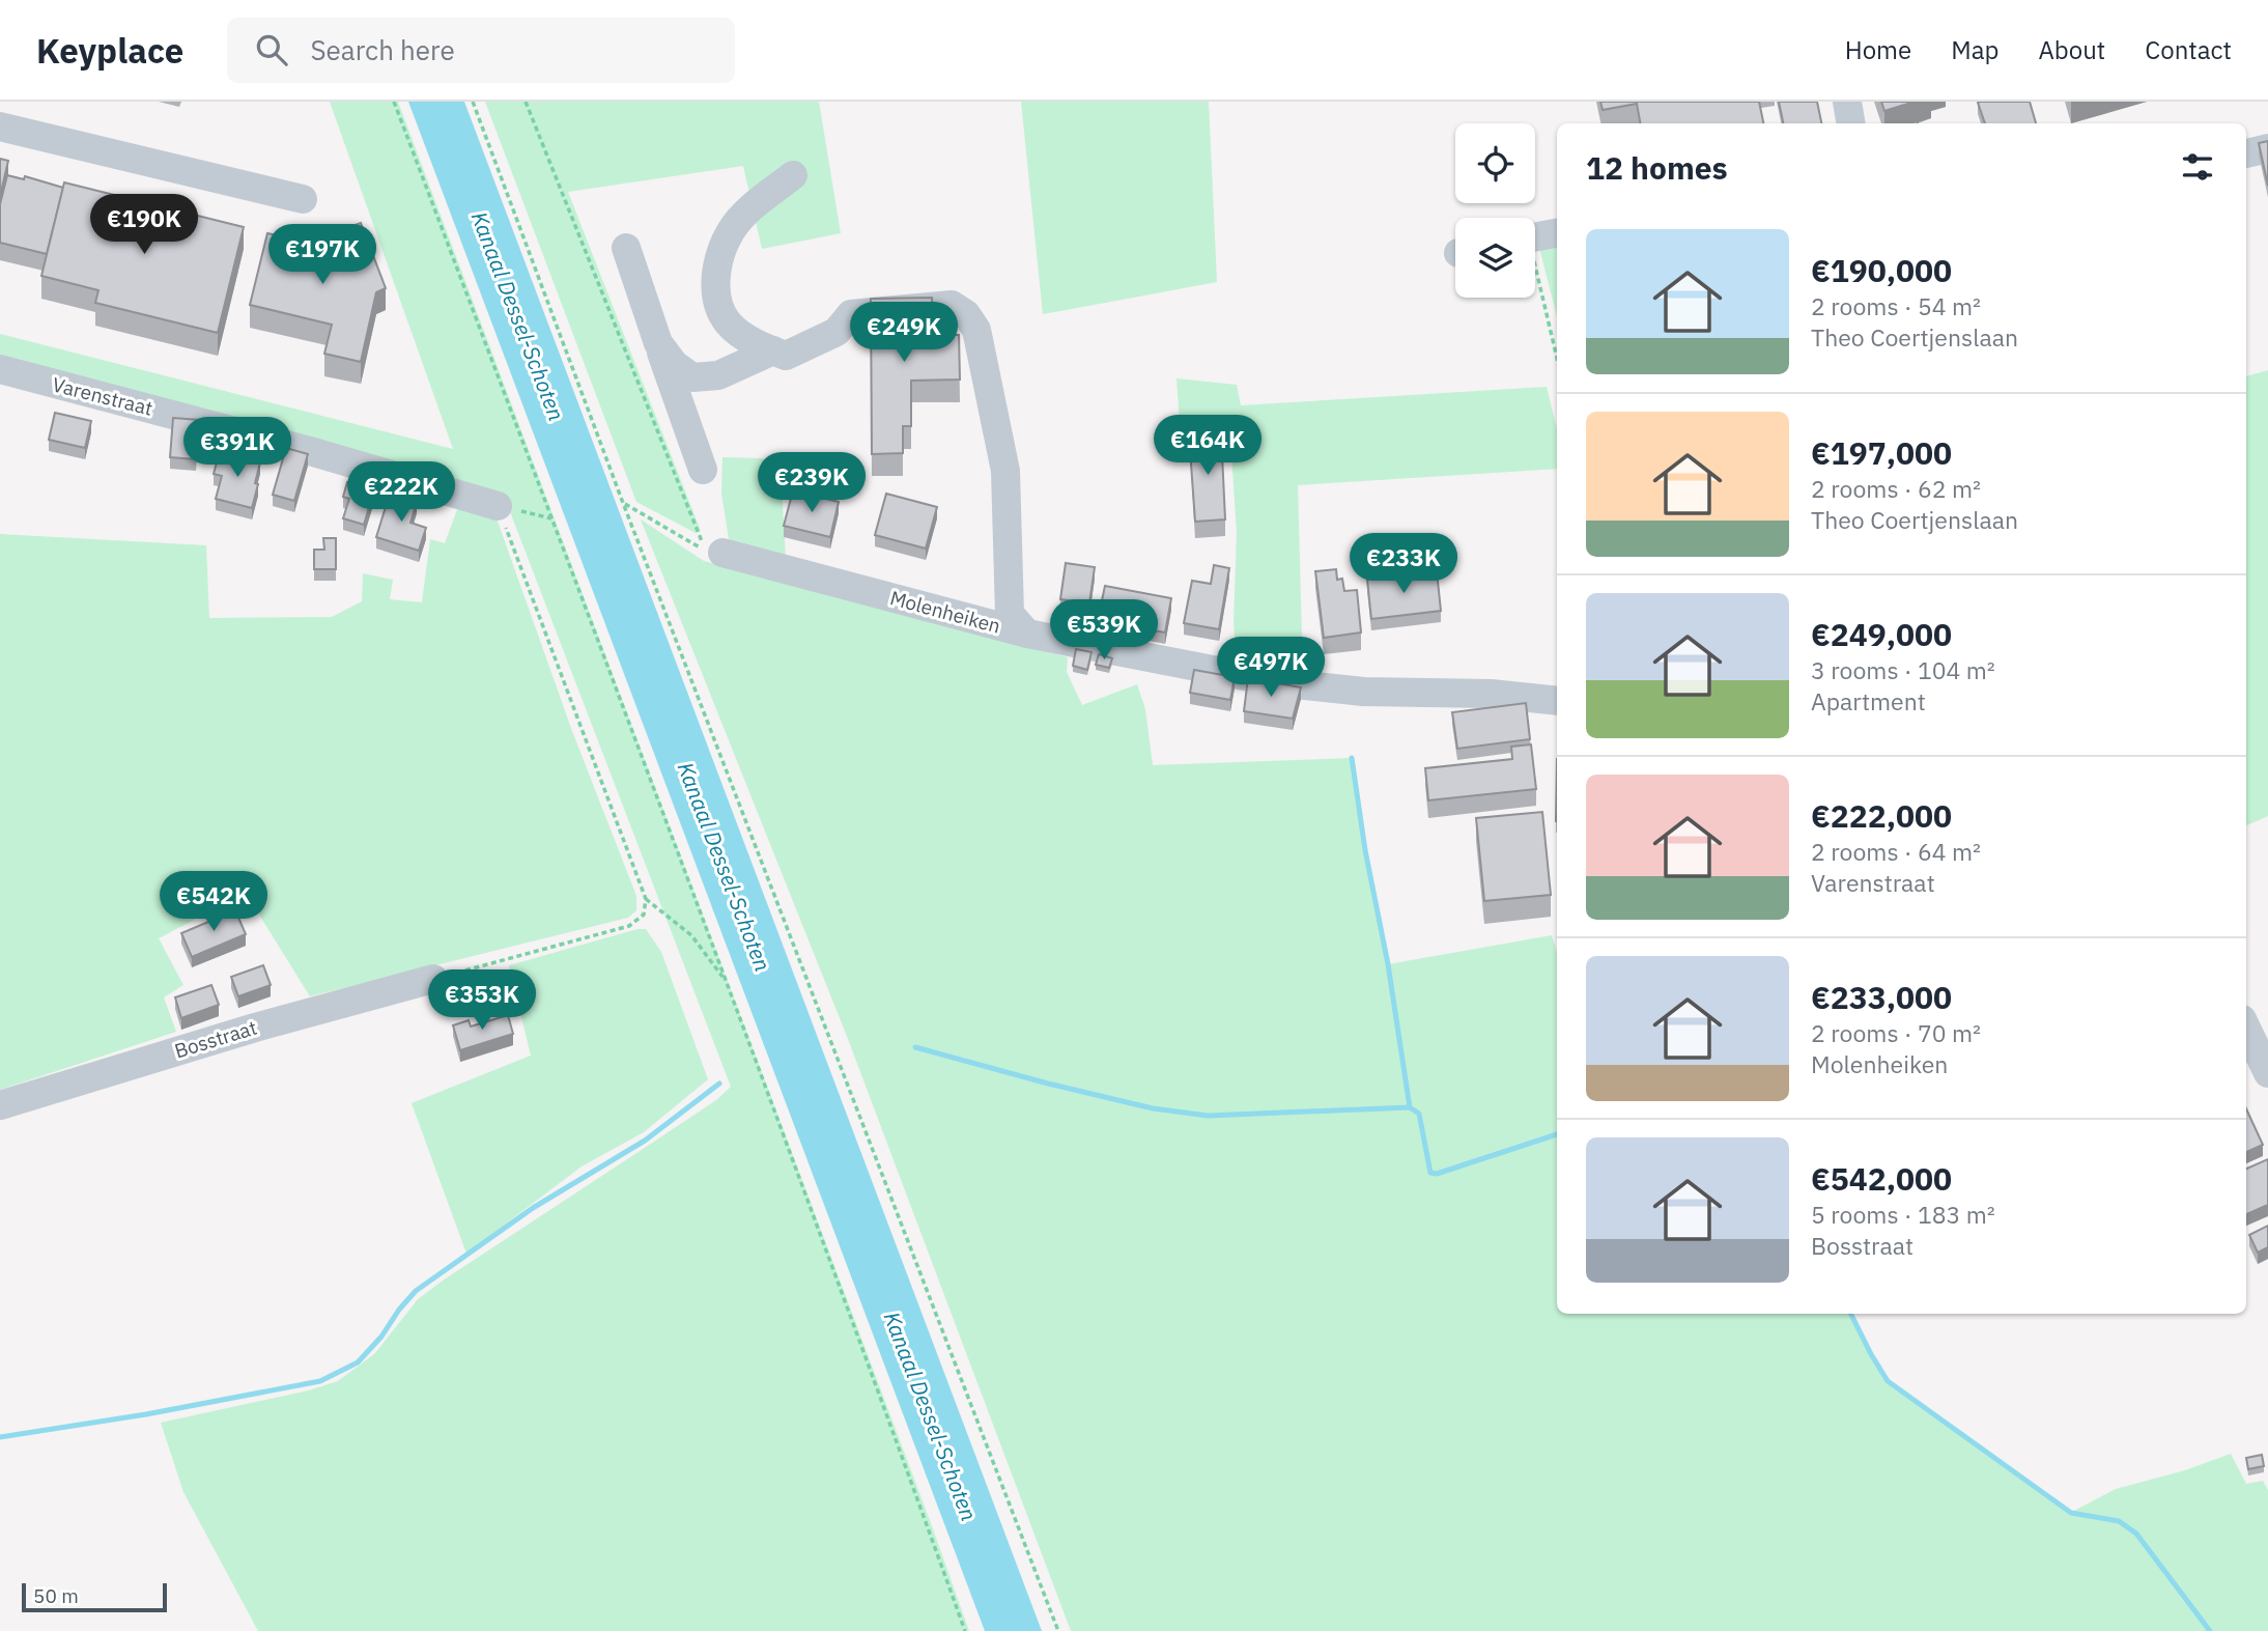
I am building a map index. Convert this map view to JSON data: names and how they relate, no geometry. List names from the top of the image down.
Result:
{
  "streets": {
    "street": ["Varenstraat", "Molenheiken", "Bosstraat"]
  },
  "water": ["Kanaal Dessel-Schoten"],
  "scale_bar": "50 m",
  "page": {
    "header": "Keyplace",
    "search": "Search here",
    "nav": [
      "Home",
      "Map",
      "About",
      "Contact"
    ],
    "heading": "12 homes",
    "price": [
      "€190K",
      "€197K",
      "€249K",
      "€164K",
      "€391K",
      "€239K",
      "€222K",
      "€233K",
      "€539K",
      "€497K",
      "€542K",
      "€353K"
    ],
    "list": [
      {
        "name": "€190,000",
        "note": "2 rooms · 54 m² · Theo Coertjenslaan"
      },
      {
        "name": "€197,000",
        "note": "2 rooms · 62 m² · Theo Coertjenslaan"
      },
      {
        "name": "€249,000",
        "note": "3 rooms · 104 m² · Apartment"
      },
      {
        "name": "€222,000",
        "note": "2 rooms · 64 m² · Varenstraat"
      },
      {
        "name": "€233,000",
        "note": "2 rooms · 70 m² · Molenheiken"
      },
      {
        "name": "€542,000",
        "note": "5 rooms · 183 m² · Bosstraat"
      }
    ],
    "scale": "50 m"
  }
}
